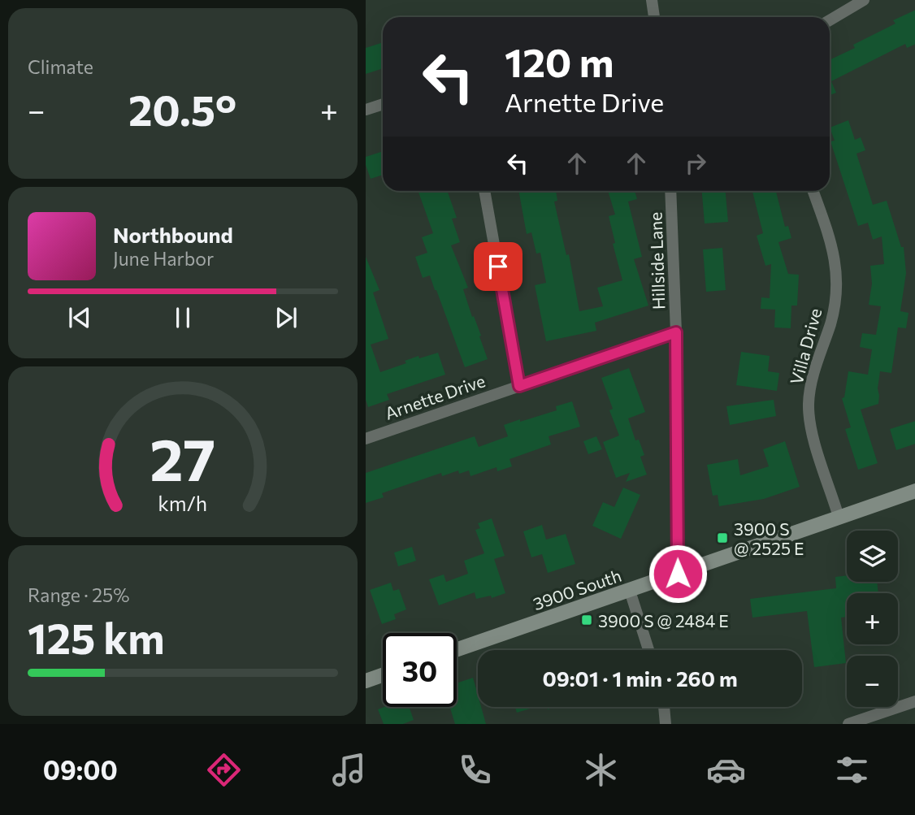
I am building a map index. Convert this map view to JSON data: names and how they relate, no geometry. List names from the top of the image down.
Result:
{
  "streets": {
    "main road": ["3900 South"],
    "street": ["Hillside Lane", "Villa Drive", "Arnette Drive"]
  },
  "crossings": [
    ["Hillside Lane", "Arnette Drive"],
    ["Hillside Lane", "3900 South"],
    ["Villa Drive", "3900 South"]
  ],
  "places": {
    "transit": ["3900 S @ 2525 E", "3900 S @ 2484 E"]
  },
  "page": {
    "tile": [
      "Climate",
      ["Range · 25%", "125 km"]
    ],
    "turn": ["120 m", "Arnette Drive"],
    "heat": ["−", "20.5°", "+"],
    "song": ["Northbound", "June Harbor"],
    "map_buttons": ["+", "−"],
    "limit": "30",
    "trip": "09:01 · 1 min · 260 m",
    "tabs": "09:00",
    "gauge": ["27", "km/h"]
  }
}
